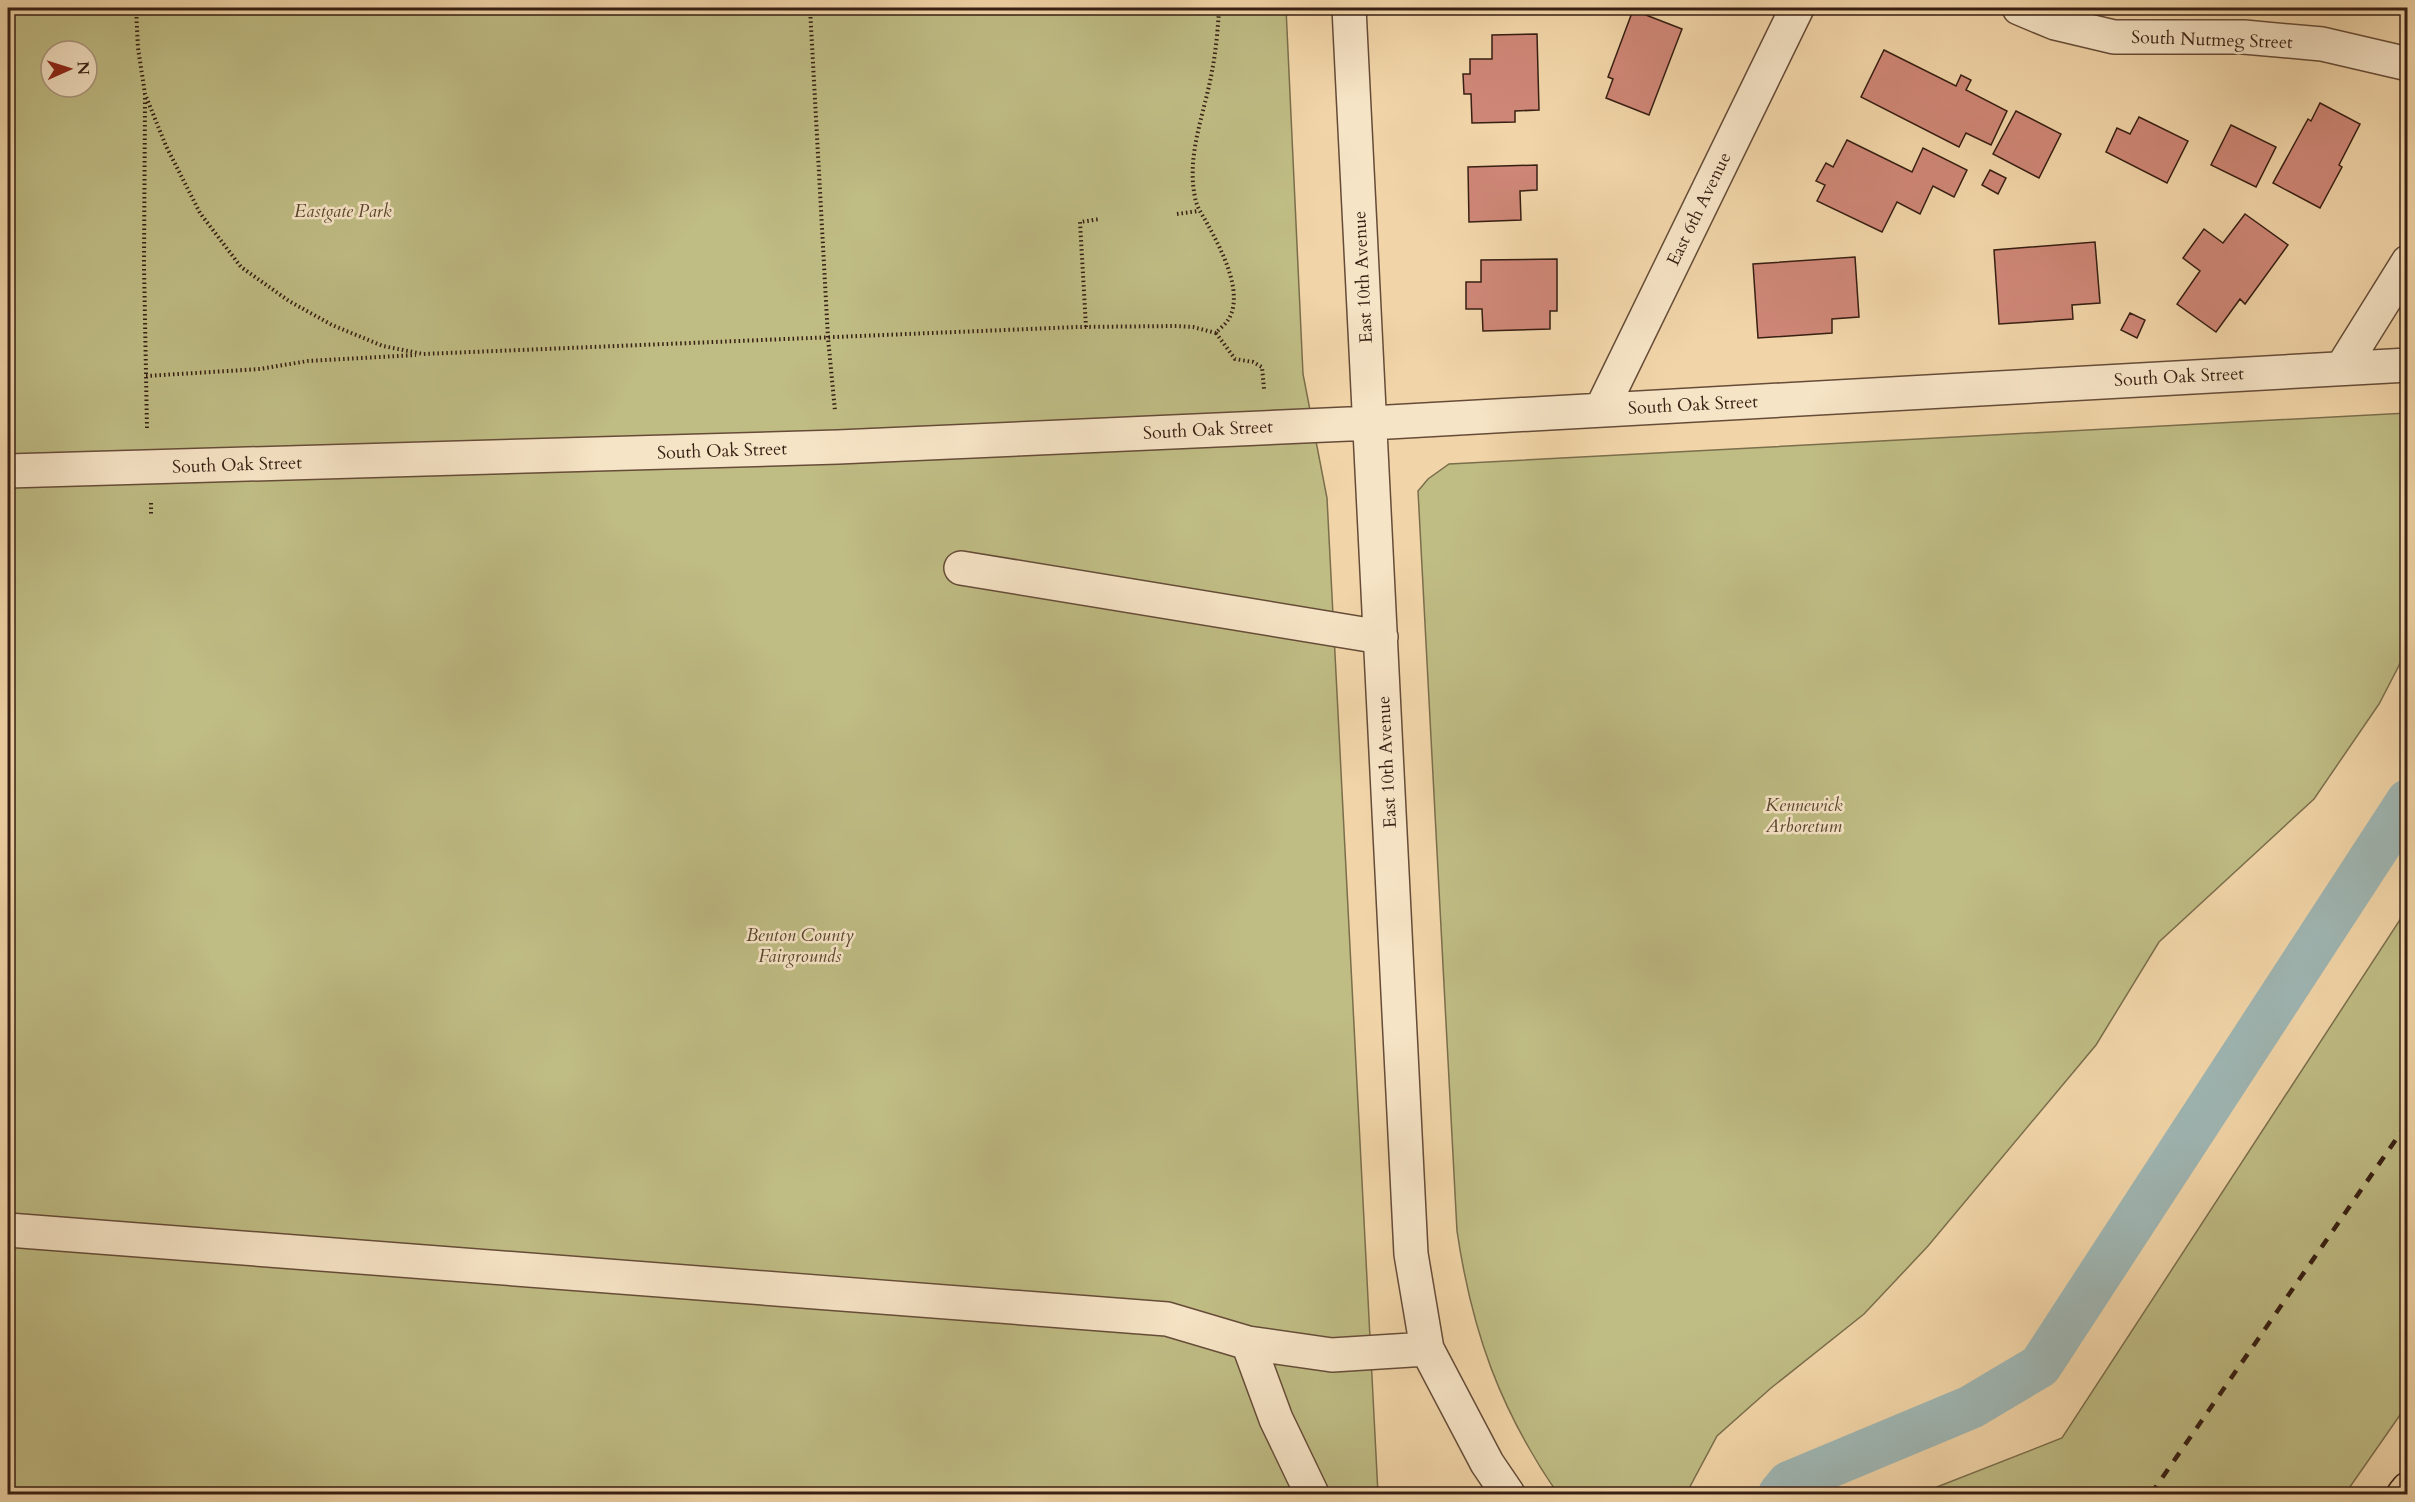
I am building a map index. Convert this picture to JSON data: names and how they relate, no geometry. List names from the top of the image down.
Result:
{
  "streets": {
    "street": [
      "South Nutmeg Street",
      "East 6th Avenue",
      "East 10th Avenue",
      "South Oak Street"
    ]
  },
  "crossings": [
    ["East 6th Avenue", "South Oak Street"],
    ["East 10th Avenue", "South Oak Street"]
  ],
  "parks": ["Eastgate Park", "Kennewick Arboretum", "Benton County Fairgrounds"],
  "north": "right"
}
